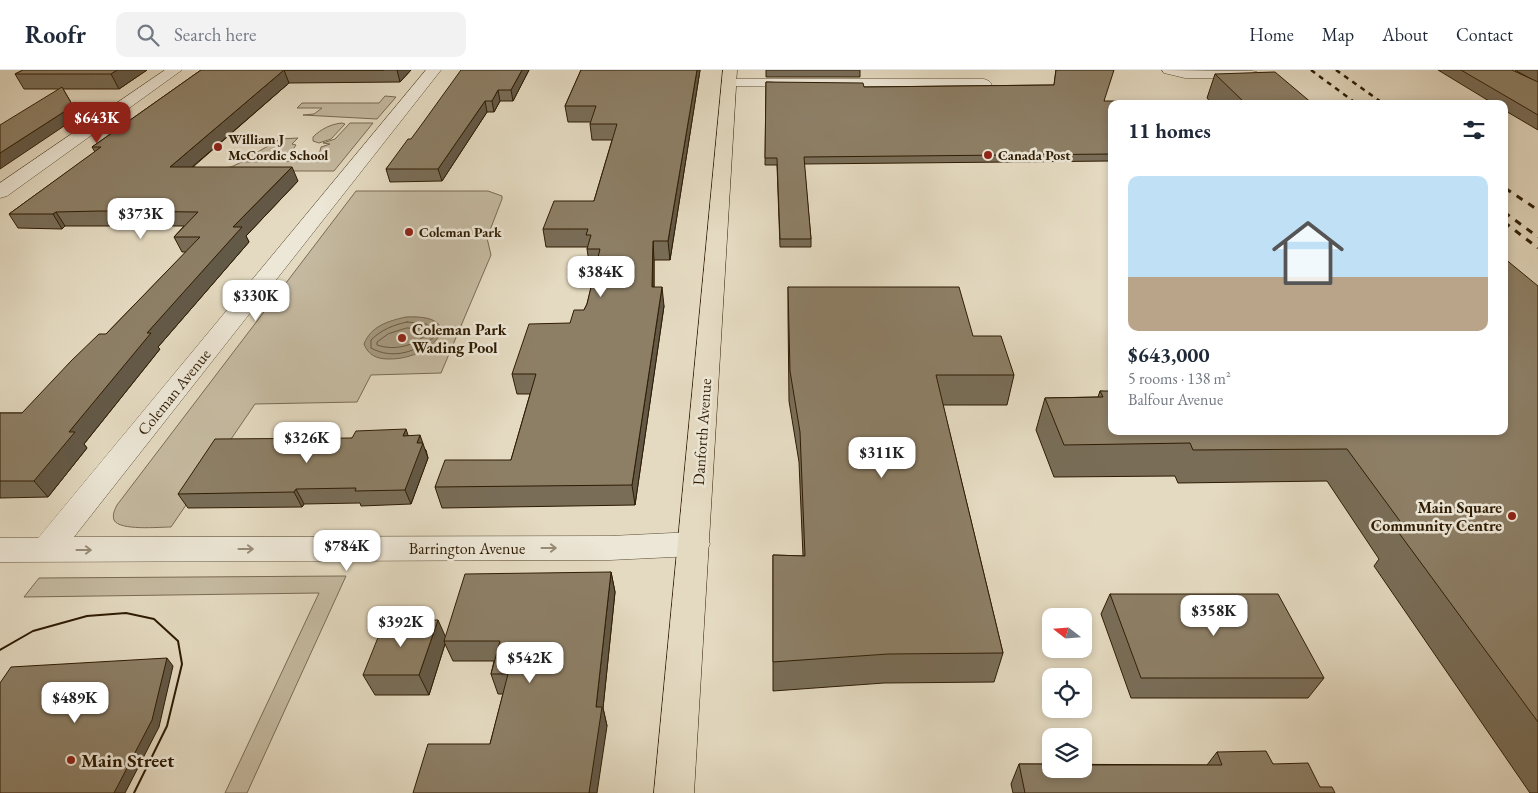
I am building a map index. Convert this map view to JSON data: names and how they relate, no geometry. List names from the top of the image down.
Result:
{
  "streets": {
    "main road": ["Danforth Avenue"],
    "street": ["Coleman Avenue", "Barrington Avenue"]
  },
  "crossings": [
    ["Coleman Avenue", "Barrington Avenue"],
    ["Danforth Avenue", "Barrington Avenue"]
  ],
  "one_way": ["Barrington Avenue"],
  "places": [
    "William J McCordic School",
    "Canada Post",
    "Coleman Park",
    "Coleman Park Wading Pool",
    "Main Square Community Centre",
    "Main Street"
  ],
  "north": "left",
  "page": {
    "header": "Roofr",
    "search": "Search here",
    "nav": [
      "Home",
      "Map",
      "About",
      "Contact"
    ],
    "heading": "11 homes",
    "price": [
      "$643K",
      "$373K",
      "$384K",
      "$330K",
      "$326K",
      "$311K",
      "$784K",
      "$358K",
      "$392K",
      "$542K",
      "$489K"
    ],
    "list": [
      {
        "name": "$643,000",
        "note": "5 rooms · 138 m² · Balfour Avenue"
      }
    ]
  }
}
